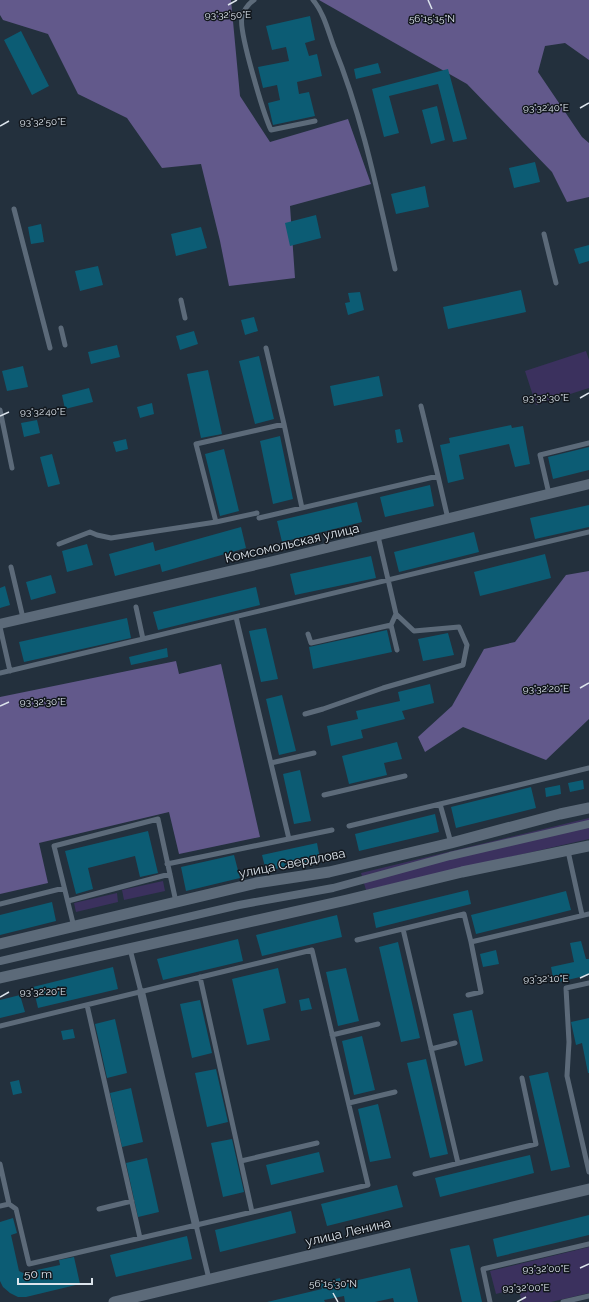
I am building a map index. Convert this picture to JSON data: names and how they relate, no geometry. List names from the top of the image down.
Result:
{
  "streets": {
    "street": ["Комсомольская улица", "улица Свердлова", "улица Ленина"]
  },
  "scale_bar": "50 m",
  "coordinates": [
    "93°32'50\"E",
    "56°15'15\"N",
    "93°32'40\"E",
    "93°32'30\"E",
    "93°32'20\"E",
    "93°32'10\"E",
    "93°32'00\"E",
    "56°15'30\"N"
  ]
}
